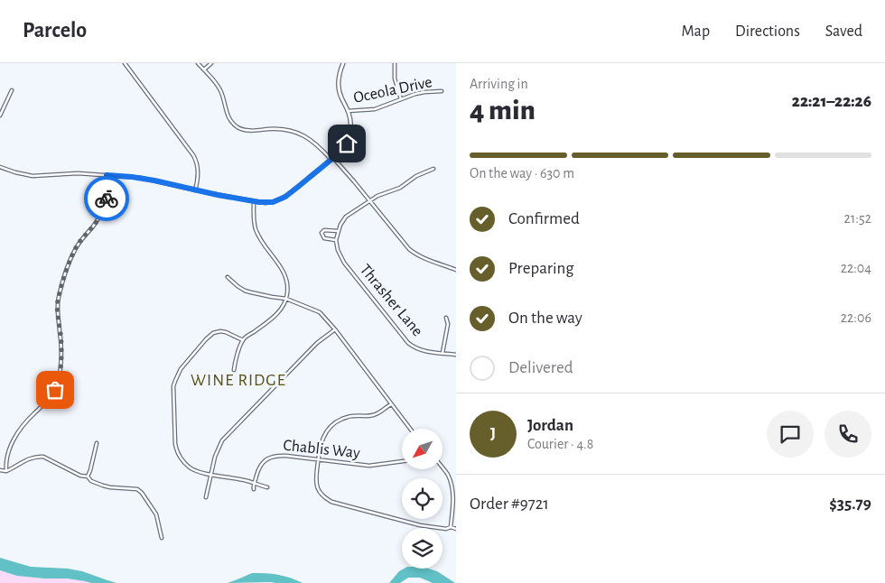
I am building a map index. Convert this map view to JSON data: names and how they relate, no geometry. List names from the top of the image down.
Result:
{
  "streets": {
    "street": ["Oceola Drive", "Thrasher Lane", "Chablis Way"]
  },
  "districts": ["WINE RIDGE"],
  "north": "bottom left",
  "page": {
    "header": "Parcelo",
    "nav": ["Map", "Directions", "Saved"],
    "heading": ["4 min", "Arriving in", "22:21–22:26"],
    "panel": [
      "Jordan",
      "Courier · 4.8",
      "Order #9721",
      "$35.79"
    ],
    "bar": "On the way · 630 m",
    "list": [
      ["Confirmed", "21:52"],
      ["Preparing", "22:04"],
      ["On the way", "22:06"],
      "Delivered"
    ],
    "round": "J"
  }
}
